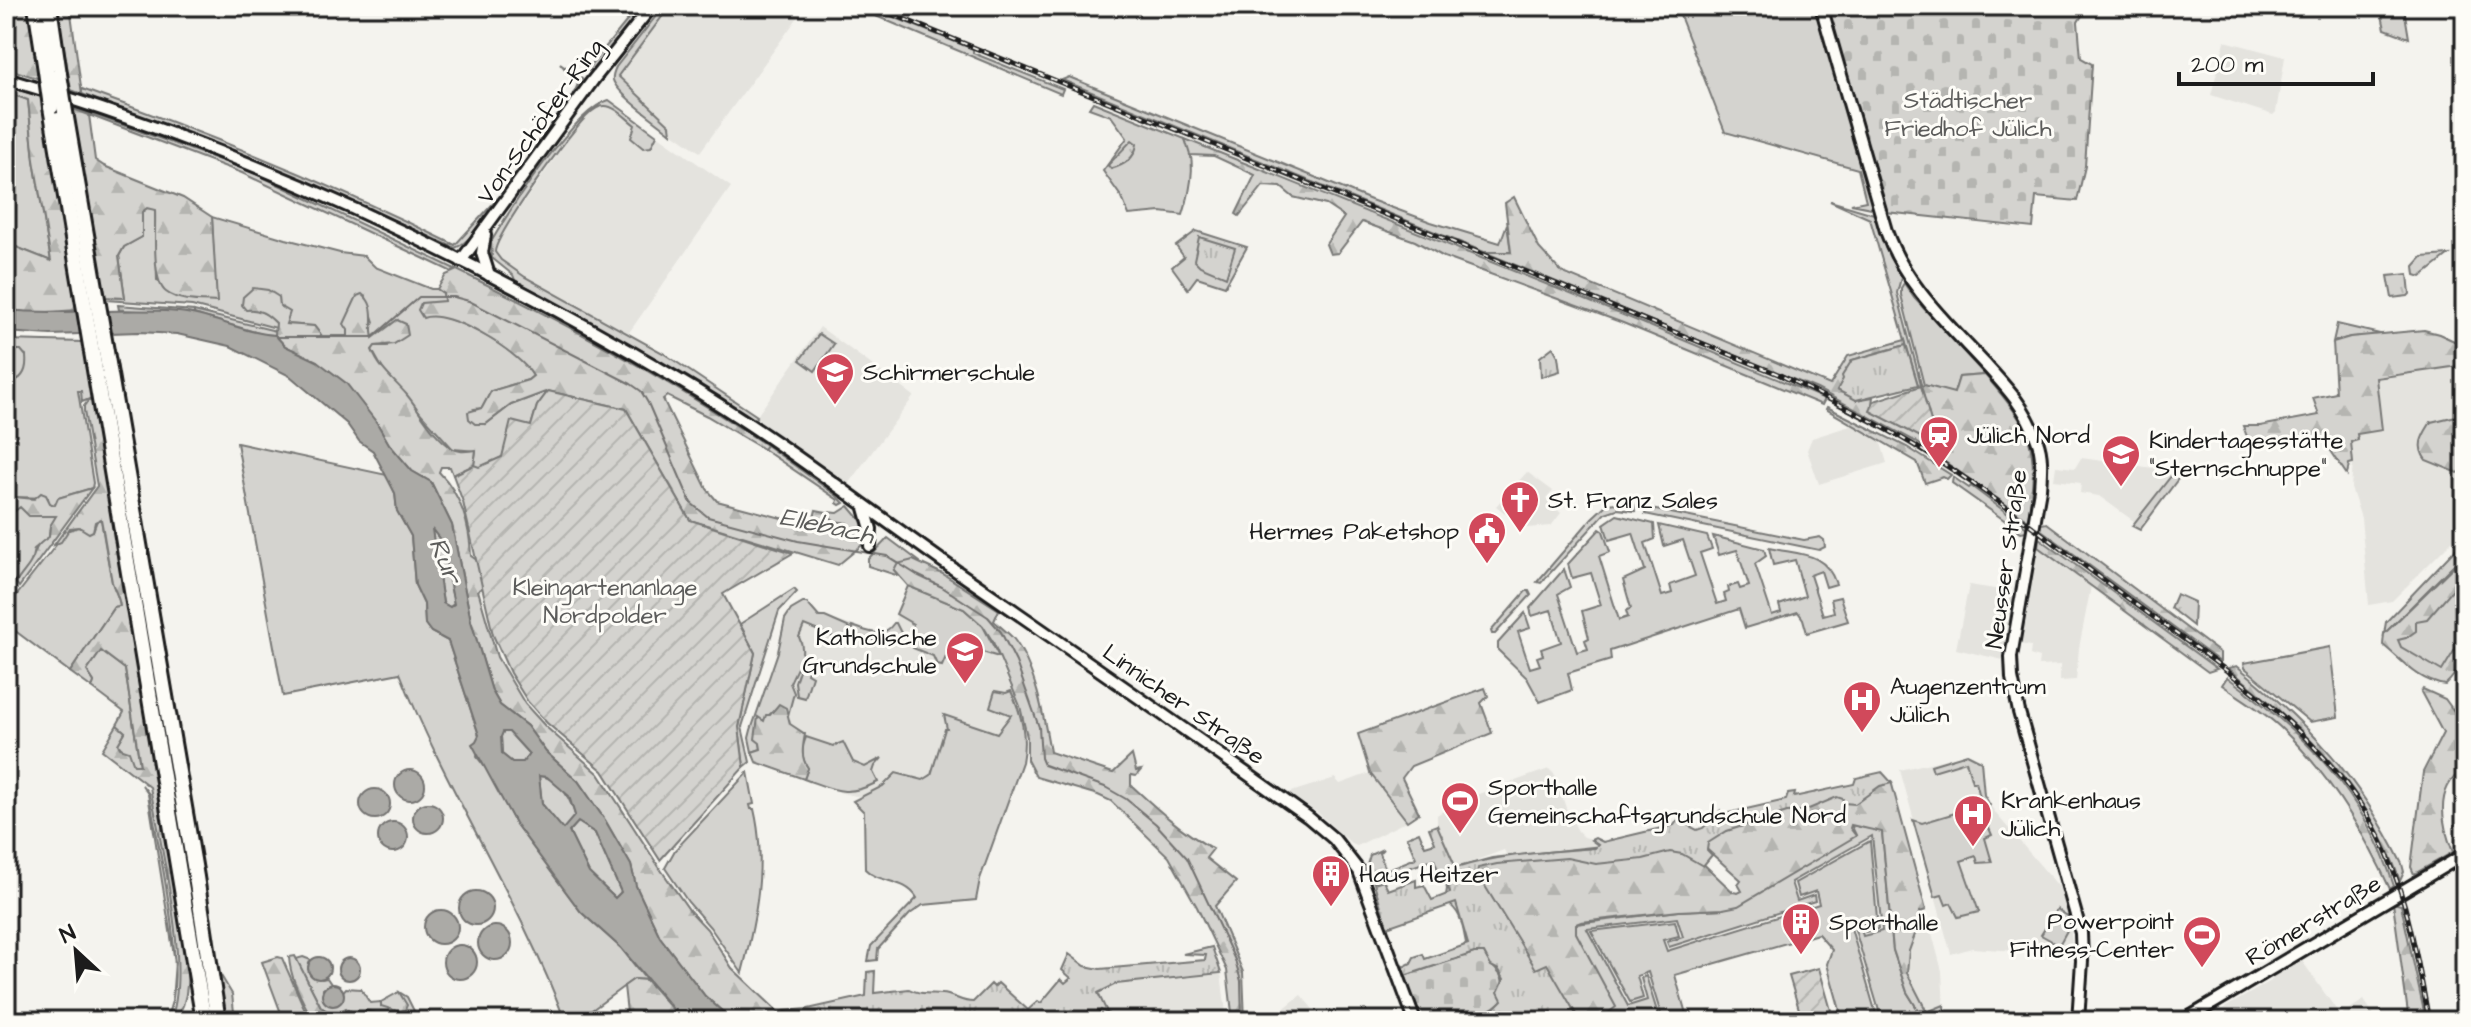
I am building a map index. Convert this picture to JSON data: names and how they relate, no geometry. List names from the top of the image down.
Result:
{
  "streets": {
    "main road": [
      "Von-Schöfer-Ring",
      "Neusser Straße",
      "Linnicher Straße",
      "Römerstraße"
    ]
  },
  "crossings": [
    ["Von-Schöfer-Ring", "Linnicher Straße"]
  ],
  "water": ["Ellebach", "Rur"],
  "parks": ["Städtischer Friedhof Jülich", "Kleingartenanlage Nordpolder"],
  "places": {
    "school or university": ["Schirmerschule", "Kindertagesstätte \"Sternschnuppe\"", "Katholische Grundschule"],
    "station": ["Jülich Nord"],
    "church": ["St. Franz Sales"],
    "public building": ["Hermes Paketshop"],
    "hospital": ["Augenzentrum Jülich", "Krankenhaus Jülich"],
    "sports": ["Sporthalle Gemeinschaftsgrundschule Nord", "Powerpoint Fitness-Center"],
    "building": ["Haus Heitzer", "Sporthalle"]
  },
  "scale_bar": "200 m",
  "north": "top left"
}
